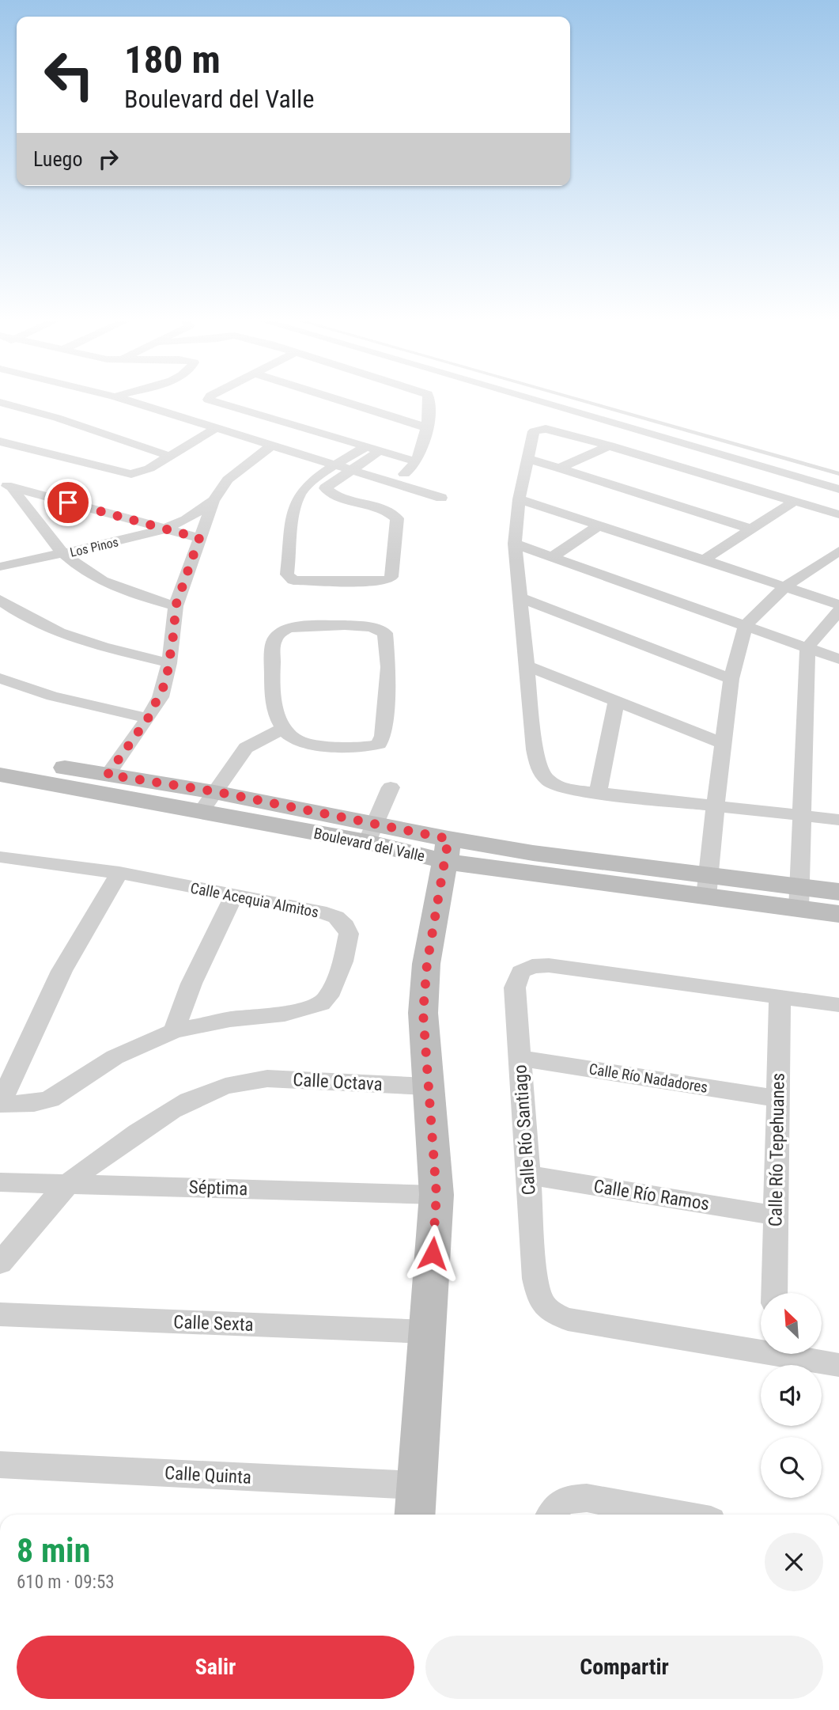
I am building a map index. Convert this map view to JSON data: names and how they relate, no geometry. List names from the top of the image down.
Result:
{
  "streets": {
    "street": [
      "Los Pinos",
      "Boulevard del Valle",
      "Calle Acequia Almitos",
      "Calle Río Nadadores",
      "Calle Octava",
      "Calle Río Santiago",
      "Calle Río Tepehuanes",
      "Séptima",
      "Calle Río Ramos",
      "Calle Sexta",
      "Calle Quinta"
    ]
  },
  "crossings": [
    ["Calle Río Nadadores", "Calle Río Santiago"],
    ["Calle Río Nadadores", "Calle Río Tepehuanes"],
    ["Calle Octava", "Séptima"],
    ["Calle Río Santiago", "Calle Río Tepehuanes"],
    ["Calle Río Santiago", "Calle Río Ramos"],
    ["Calle Río Tepehuanes", "Calle Río Ramos"]
  ],
  "north": "top left",
  "page": {
    "turn": ["180 m", "Boulevard del Valle"],
    "then": "Luego",
    "heading": ["8 min", "610 m · 09:53"],
    "buttons": ["Salir", "Compartir"]
  }
}
